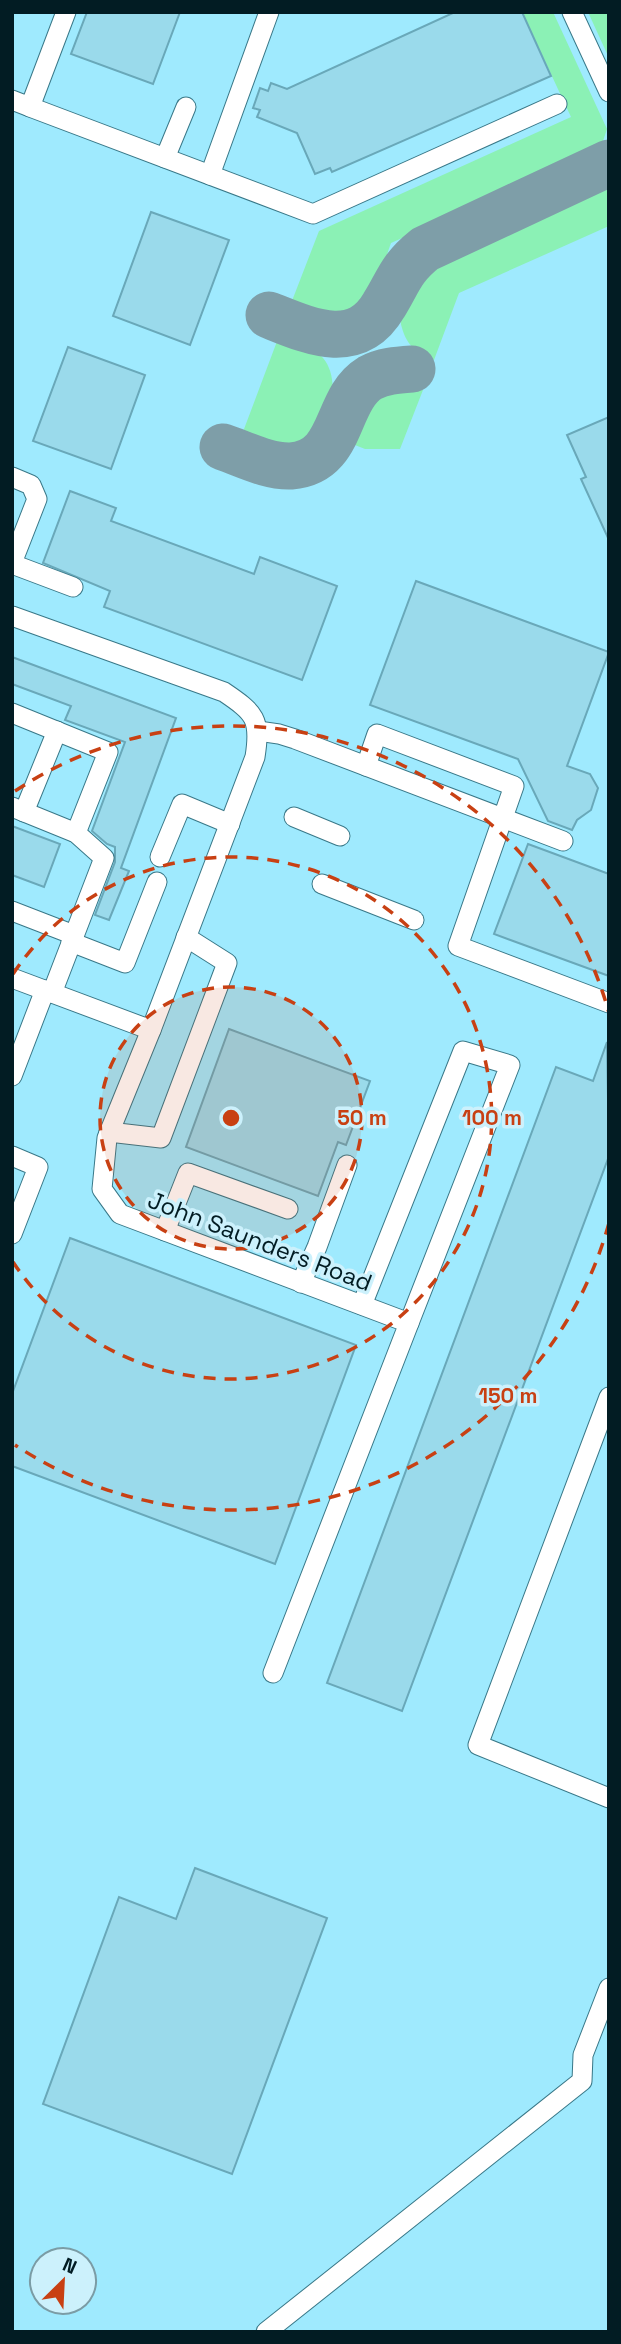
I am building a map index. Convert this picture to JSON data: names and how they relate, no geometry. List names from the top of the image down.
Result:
{
  "streets": {
    "street": ["John Saunders Road"]
  },
  "north": "top right",
  "rings": ["50 m", "100 m", "150 m"]
}
